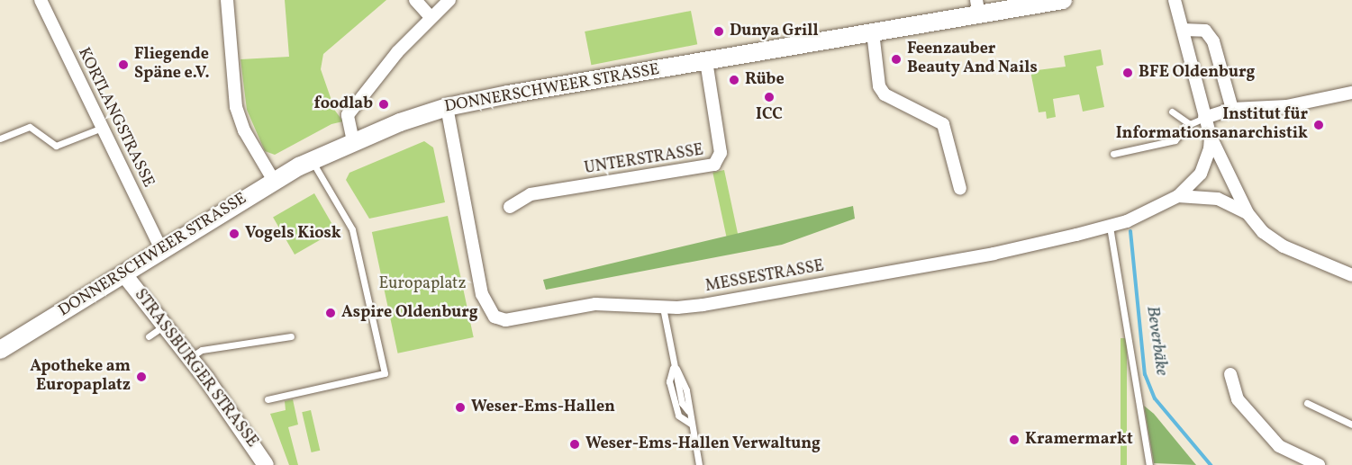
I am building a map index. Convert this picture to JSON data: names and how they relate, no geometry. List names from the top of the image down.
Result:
{
  "streets": {
    "main road": ["DONNERSCHWEER STRASSE"],
    "street": [
      "KORTLANGSTRASSE",
      "UNTERSTRASSE",
      "MESSESTRASSE",
      "STRASSBURGER STRASSE"
    ]
  },
  "crossings": [
    ["DONNERSCHWEER STRASSE", "KORTLANGSTRASSE"],
    ["DONNERSCHWEER STRASSE", "UNTERSTRASSE"],
    ["DONNERSCHWEER STRASSE", "MESSESTRASSE"],
    ["DONNERSCHWEER STRASSE", "STRASSBURGER STRASSE"]
  ],
  "water": ["Beverbäke"],
  "parks": ["Europaplatz"],
  "places": [
    "Dunya Grill",
    "Feenzauber Beauty And Nails",
    "Fliegende Späne e.V.",
    "BFE Oldenburg",
    "Rübe",
    "ICC",
    "foodlab",
    "Institut für Informationsanarchistik",
    "Vogels Kiosk",
    "Aspire Oldenburg",
    "Apotheke am Europaplatz",
    "Weser-Ems-Hallen",
    "Kramermarkt",
    "Weser-Ems-Hallen Verwaltung"
  ]
}
